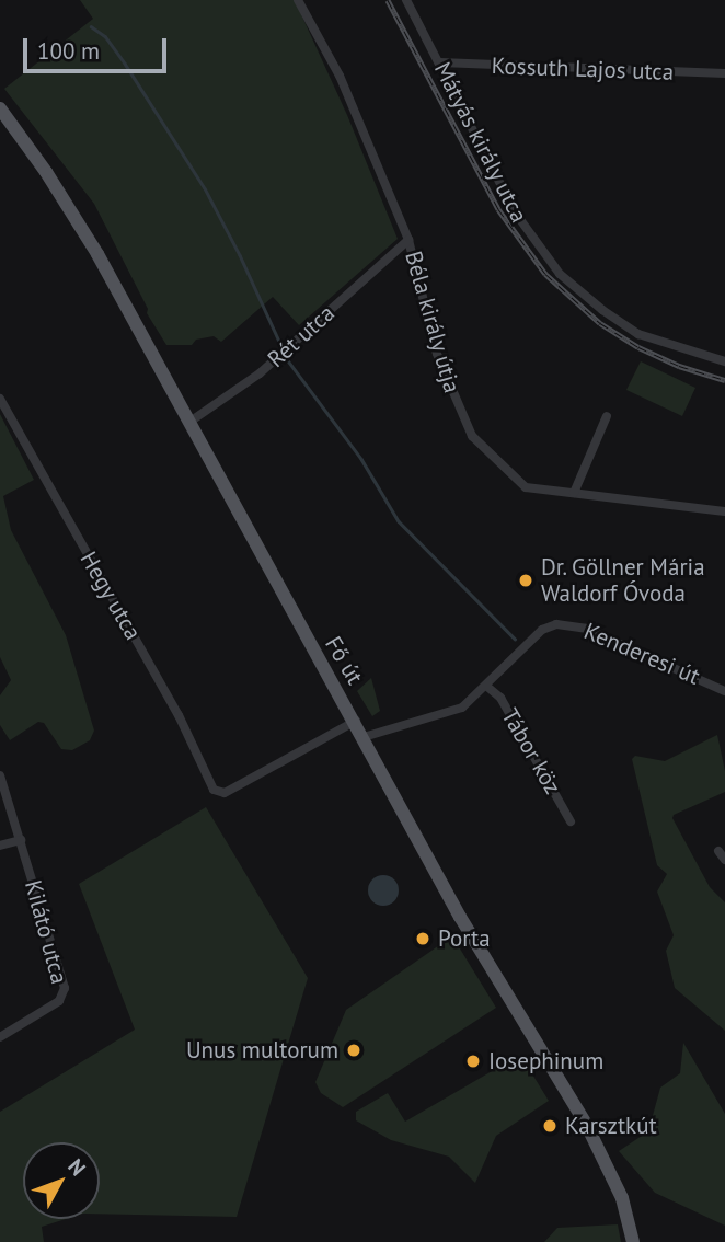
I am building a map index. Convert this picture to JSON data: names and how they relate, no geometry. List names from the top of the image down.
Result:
{
  "streets": {
    "main road": ["Fő út"],
    "street": [
      "Kossuth Lajos utca",
      "Mátyás király utca",
      "Béla király útja",
      "Rét utca",
      "Hegy utca",
      "Kenderesi út",
      "Tábor köz",
      "Kilátó utca"
    ]
  },
  "crossings": [
    ["Kossuth Lajos utca", "Mátyás király utca"],
    ["Béla király útja", "Rét utca"],
    ["Rét utca", "Fő út"],
    ["Hegy utca", "Fő út"],
    ["Kenderesi út", "Fő út"],
    ["Kenderesi út", "Tábor köz"]
  ],
  "places": [
    "Dr. Göllner Mária Waldorf Óvoda",
    "Porta",
    "Unus multorum",
    "Iosephinum",
    "Karsztkút"
  ],
  "scale_bar": "100 m",
  "north": "top right"
}
